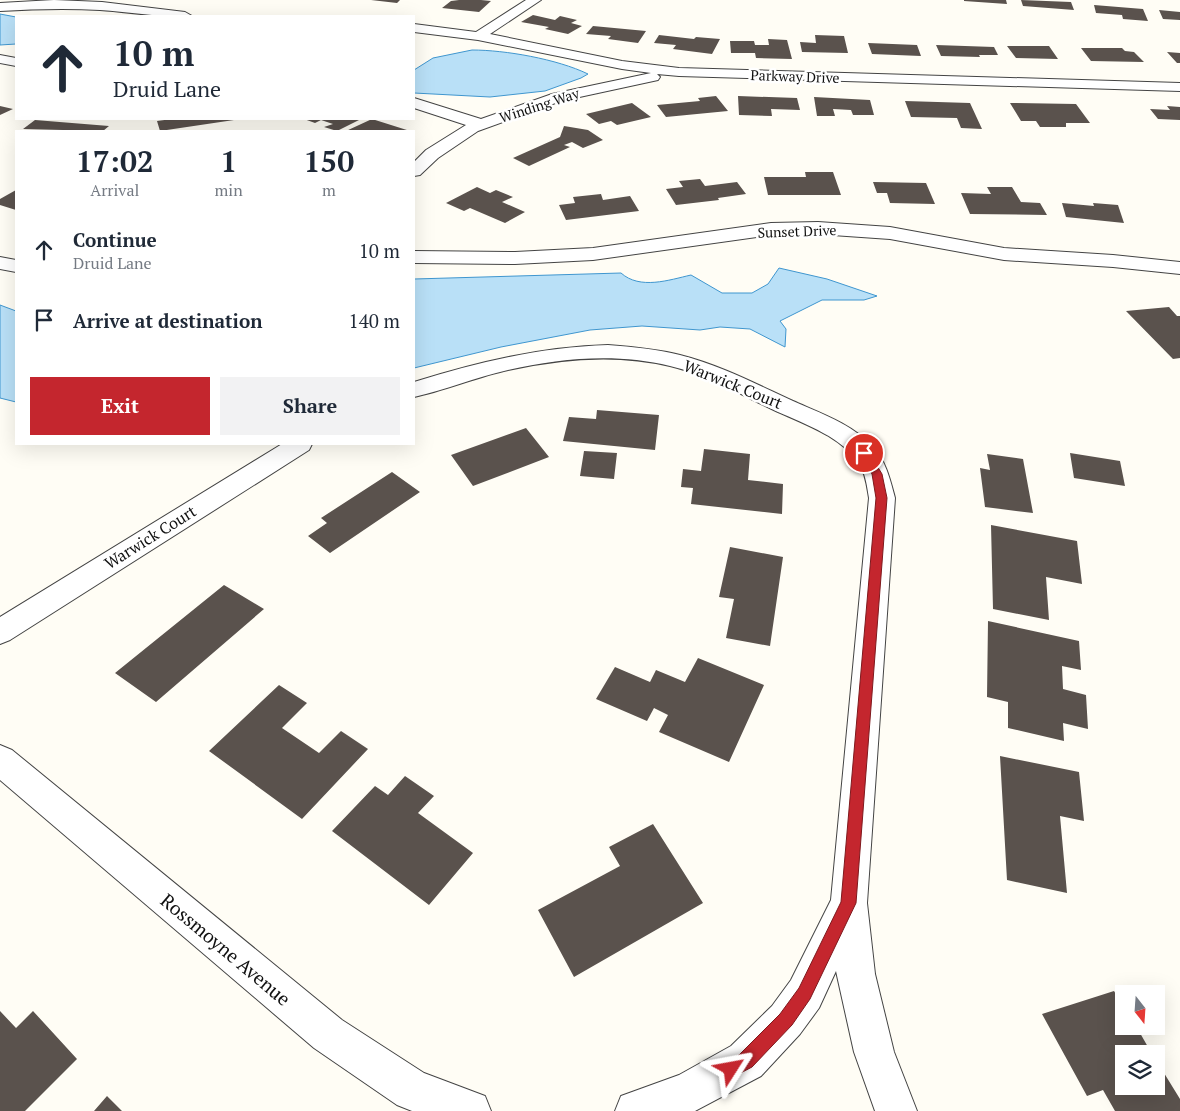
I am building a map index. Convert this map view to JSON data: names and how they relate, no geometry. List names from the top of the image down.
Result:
{
  "streets": {
    "street": [
      "Parkway Drive",
      "Winding Way",
      "Sunset Drive",
      "Warwick Court",
      "Rossmoyne Avenue"
    ]
  },
  "crossings": [
    ["Parkway Drive", "Winding Way"]
  ],
  "north": "bottom",
  "page": {
    "turn": ["10 m", "Druid Lane"],
    "eta": [
      "17:02",
      "Arrival",
      "1",
      "min",
      "150",
      "m"
    ],
    "list": [
      {
        "name": "Continue",
        "note": "Druid Lane",
        "value": "10 m"
      },
      {
        "name": "Arrive at destination",
        "value": "140 m"
      }
    ],
    "buttons": ["Exit", "Share"]
  }
}
